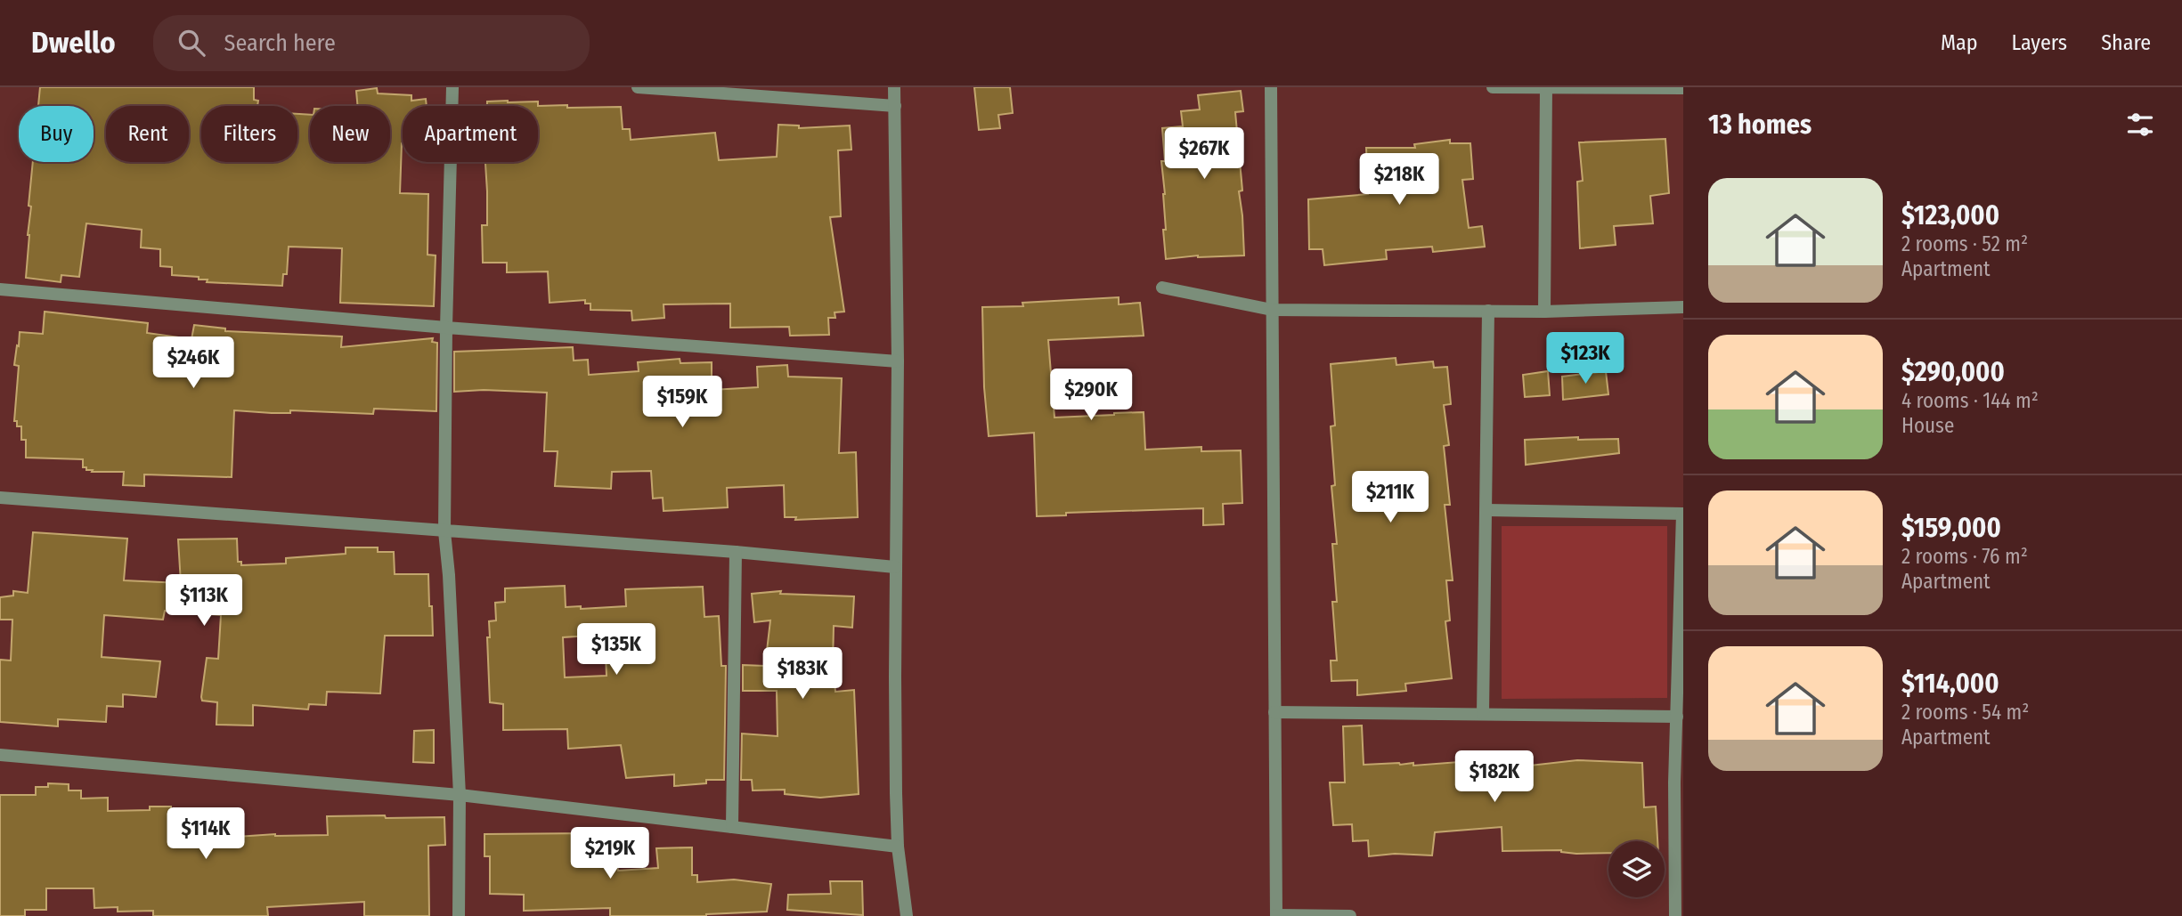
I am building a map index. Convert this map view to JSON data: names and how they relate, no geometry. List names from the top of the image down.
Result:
{
  "page": {
    "header": "Dwello",
    "search": "Search here",
    "nav": ["Map", "Layers", "Share"],
    "heading": "13 homes",
    "chip": [
      "Buy",
      "Rent",
      "Filters",
      "New",
      "Apartment"
    ],
    "price": [
      "$267K",
      "$218K",
      "$123K",
      "$246K",
      "$290K",
      "$159K",
      "$211K",
      "$113K",
      "$135K",
      "$183K",
      "$182K",
      "$114K",
      "$219K"
    ],
    "list": [
      {
        "name": "$123,000",
        "note": "2 rooms · 52 m² · Apartment"
      },
      {
        "name": "$290,000",
        "note": "4 rooms · 144 m² · House"
      },
      {
        "name": "$159,000",
        "note": "2 rooms · 76 m² · Apartment"
      },
      {
        "name": "$114,000",
        "note": "2 rooms · 54 m² · Apartment"
      }
    ]
  }
}
